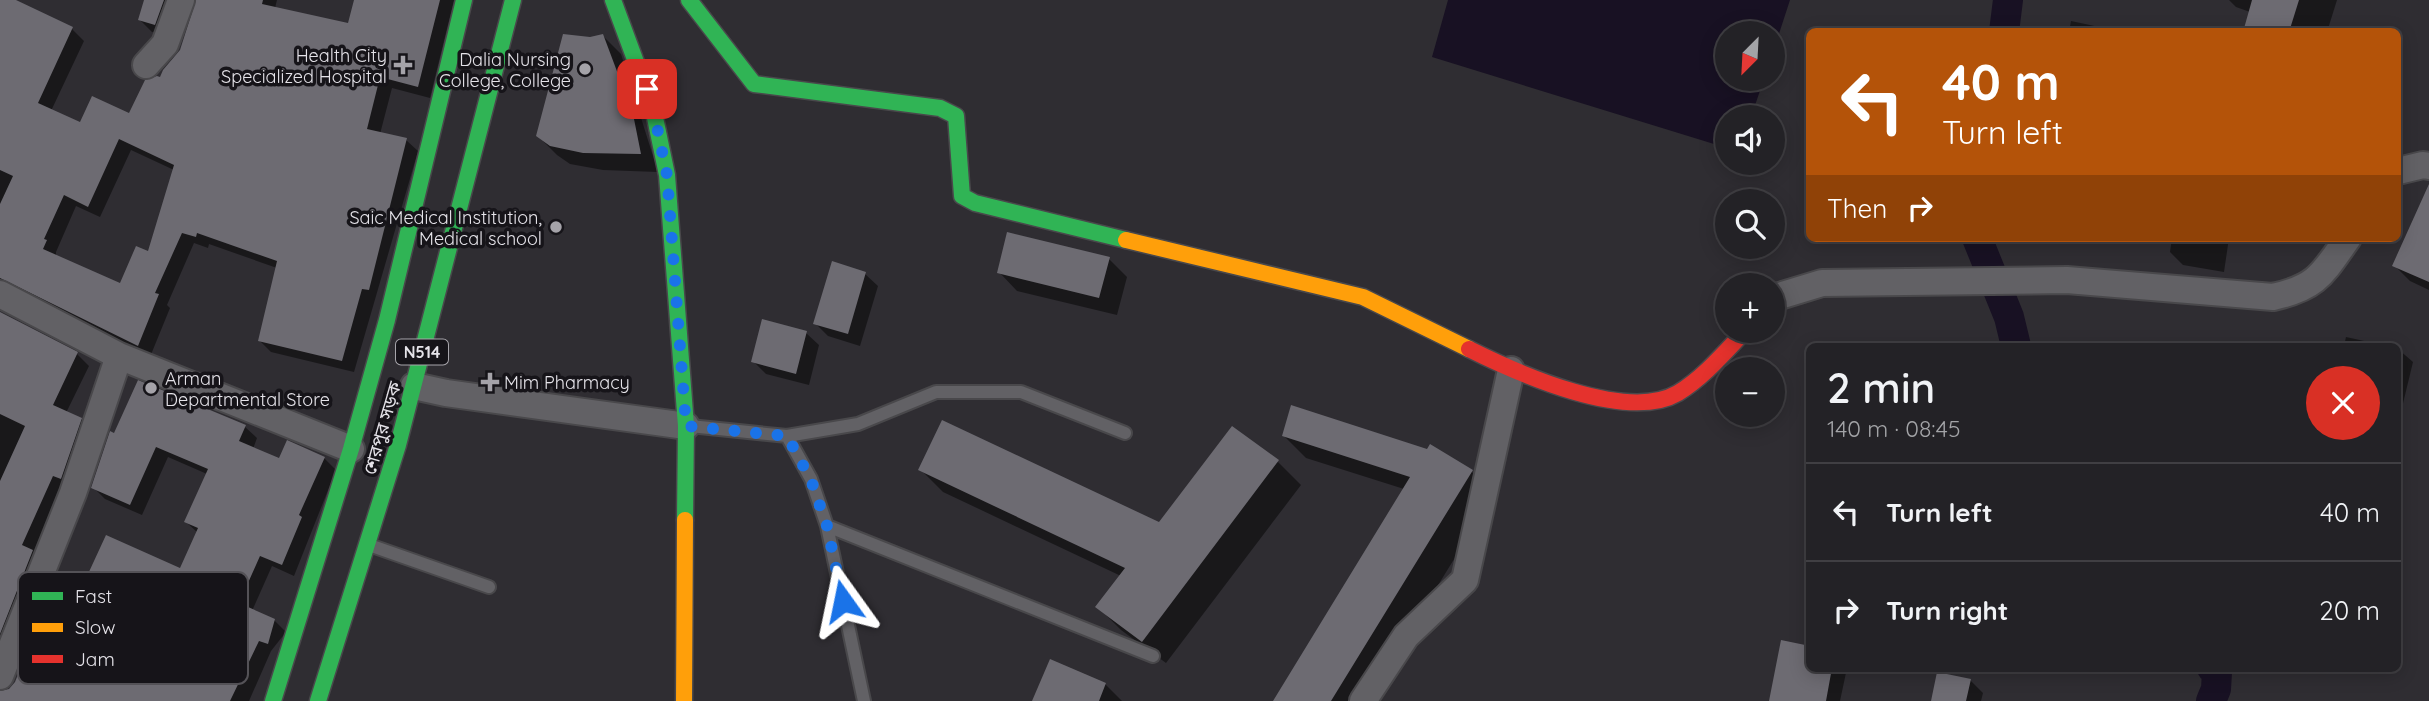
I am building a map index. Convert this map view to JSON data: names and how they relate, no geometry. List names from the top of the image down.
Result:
{
  "streets": {
    "main road": ["N514", "শেরপুর সড়ক"]
  },
  "places": {
    "health": ["Health City Specialized Hospital", "Mim Pharmacy"],
    "other": ["Dalia Nursing College, College", "Saic Medical Institution, Medical school", "Arman Departmental Store"]
  },
  "legend": ["Fast", "Slow", "Jam"],
  "north": "bottom left",
  "page": {
    "map_buttons": ["+", "−"],
    "turn": ["40 m", "Turn left"],
    "then": "Then",
    "heading": ["2 min", "140 m · 08:45"],
    "list": [
      {
        "name": "Turn left",
        "value": "40 m"
      },
      {
        "name": "Turn right",
        "value": "20 m"
      }
    ]
  }
}
